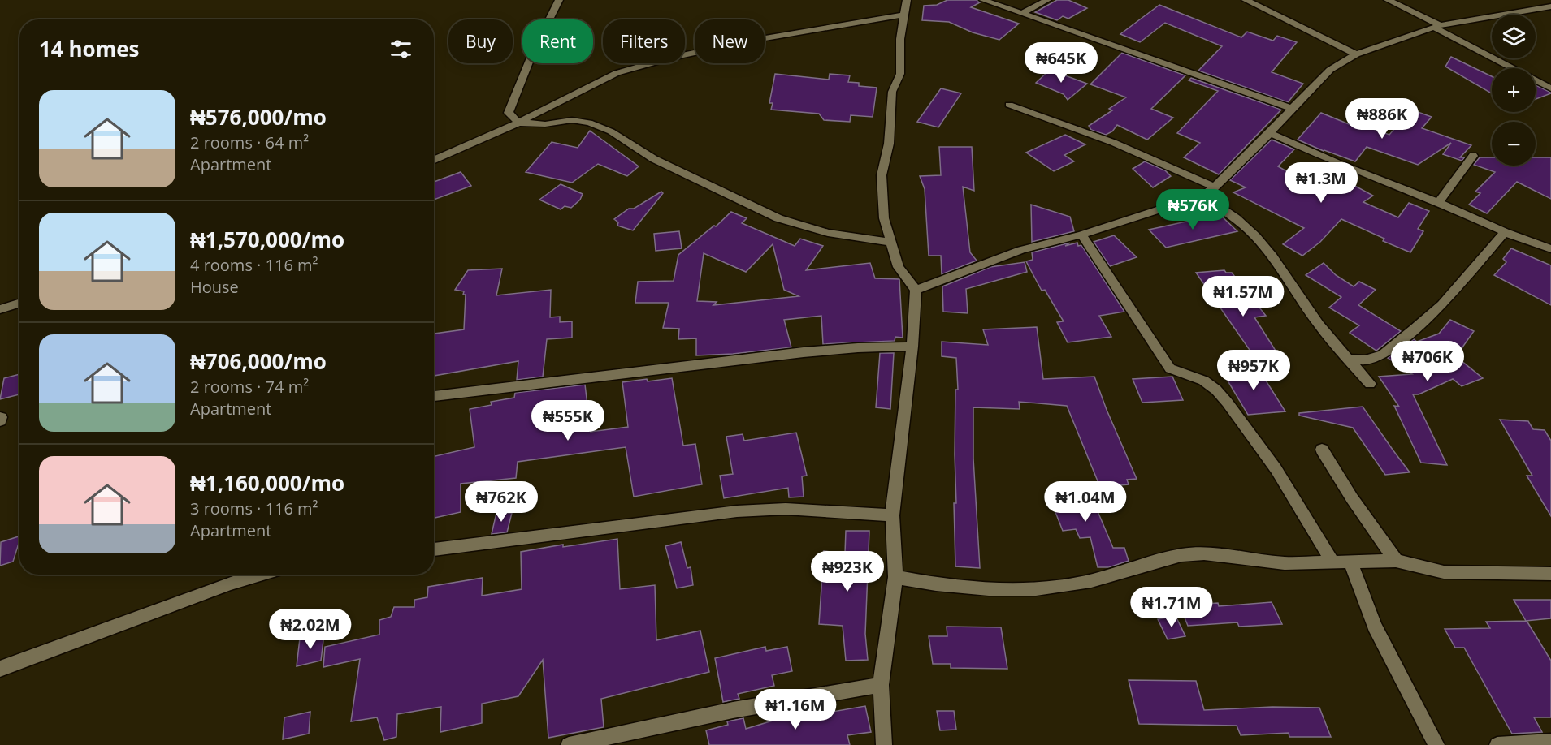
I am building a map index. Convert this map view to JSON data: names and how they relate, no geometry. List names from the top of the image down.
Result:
{
  "page": {
    "map_buttons": ["+", "−"],
    "chip": [
      "Buy",
      "Rent",
      "Filters",
      "New"
    ],
    "heading": "14 homes",
    "price": [
      "₦645K",
      "₦886K",
      "₦1.3M",
      "₦576K",
      "₦1.57M",
      "₦706K",
      "₦957K",
      "₦555K",
      "₦762K",
      "₦1.04M",
      "₦923K",
      "₦1.71M",
      "₦2.02M",
      "₦1.16M"
    ],
    "list": [
      {
        "name": "₦576,000/mo",
        "note": "2 rooms · 64 m² · Apartment"
      },
      {
        "name": "₦1,570,000/mo",
        "note": "4 rooms · 116 m² · House"
      },
      {
        "name": "₦706,000/mo",
        "note": "2 rooms · 74 m² · Apartment"
      },
      {
        "name": "₦1,160,000/mo",
        "note": "3 rooms · 116 m² · Apartment"
      }
    ]
  }
}
